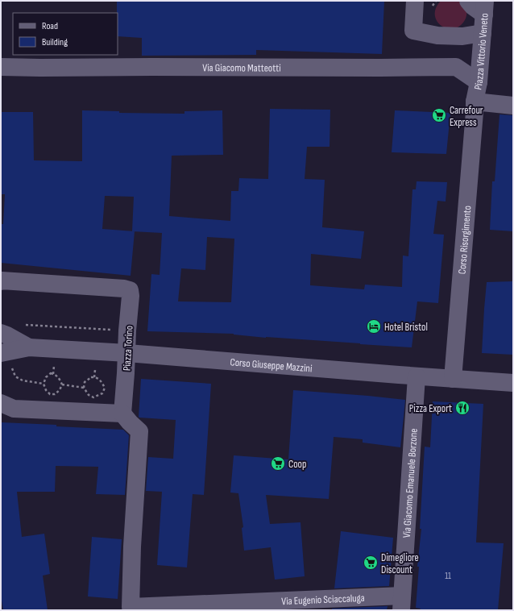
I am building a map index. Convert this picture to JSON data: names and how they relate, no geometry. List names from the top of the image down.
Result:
{
  "streets": {
    "street": [
      "Piazza Vittorio Veneto",
      "Via Giacomo Matteotti",
      "Corso Risorgimento",
      "Piazza Torino",
      "Corso Giuseppe Mazzini",
      "Via Giacomo Emanuele Borzone",
      "Via Eugenio Sciaccaluga"
    ]
  },
  "crossings": [
    ["Piazza Vittorio Veneto", "Via Giacomo Matteotti"],
    ["Piazza Vittorio Veneto", "Corso Risorgimento"],
    ["Corso Risorgimento", "Corso Giuseppe Mazzini"],
    ["Piazza Torino", "Corso Giuseppe Mazzini"],
    ["Piazza Torino", "Via Eugenio Sciaccaluga"],
    ["Corso Giuseppe Mazzini", "Via Giacomo Emanuele Borzone"],
    ["Via Giacomo Emanuele Borzone", "Via Eugenio Sciaccaluga"]
  ],
  "places": {
    "supermarket": ["Carrefour Express", "Coop", "Dimegliore Discount"],
    "hotel": ["Hotel Bristol"],
    "restaurant": ["Pizza Export"]
  },
  "house_numbers": ["11"],
  "legend": ["Road", "Building"]
}
